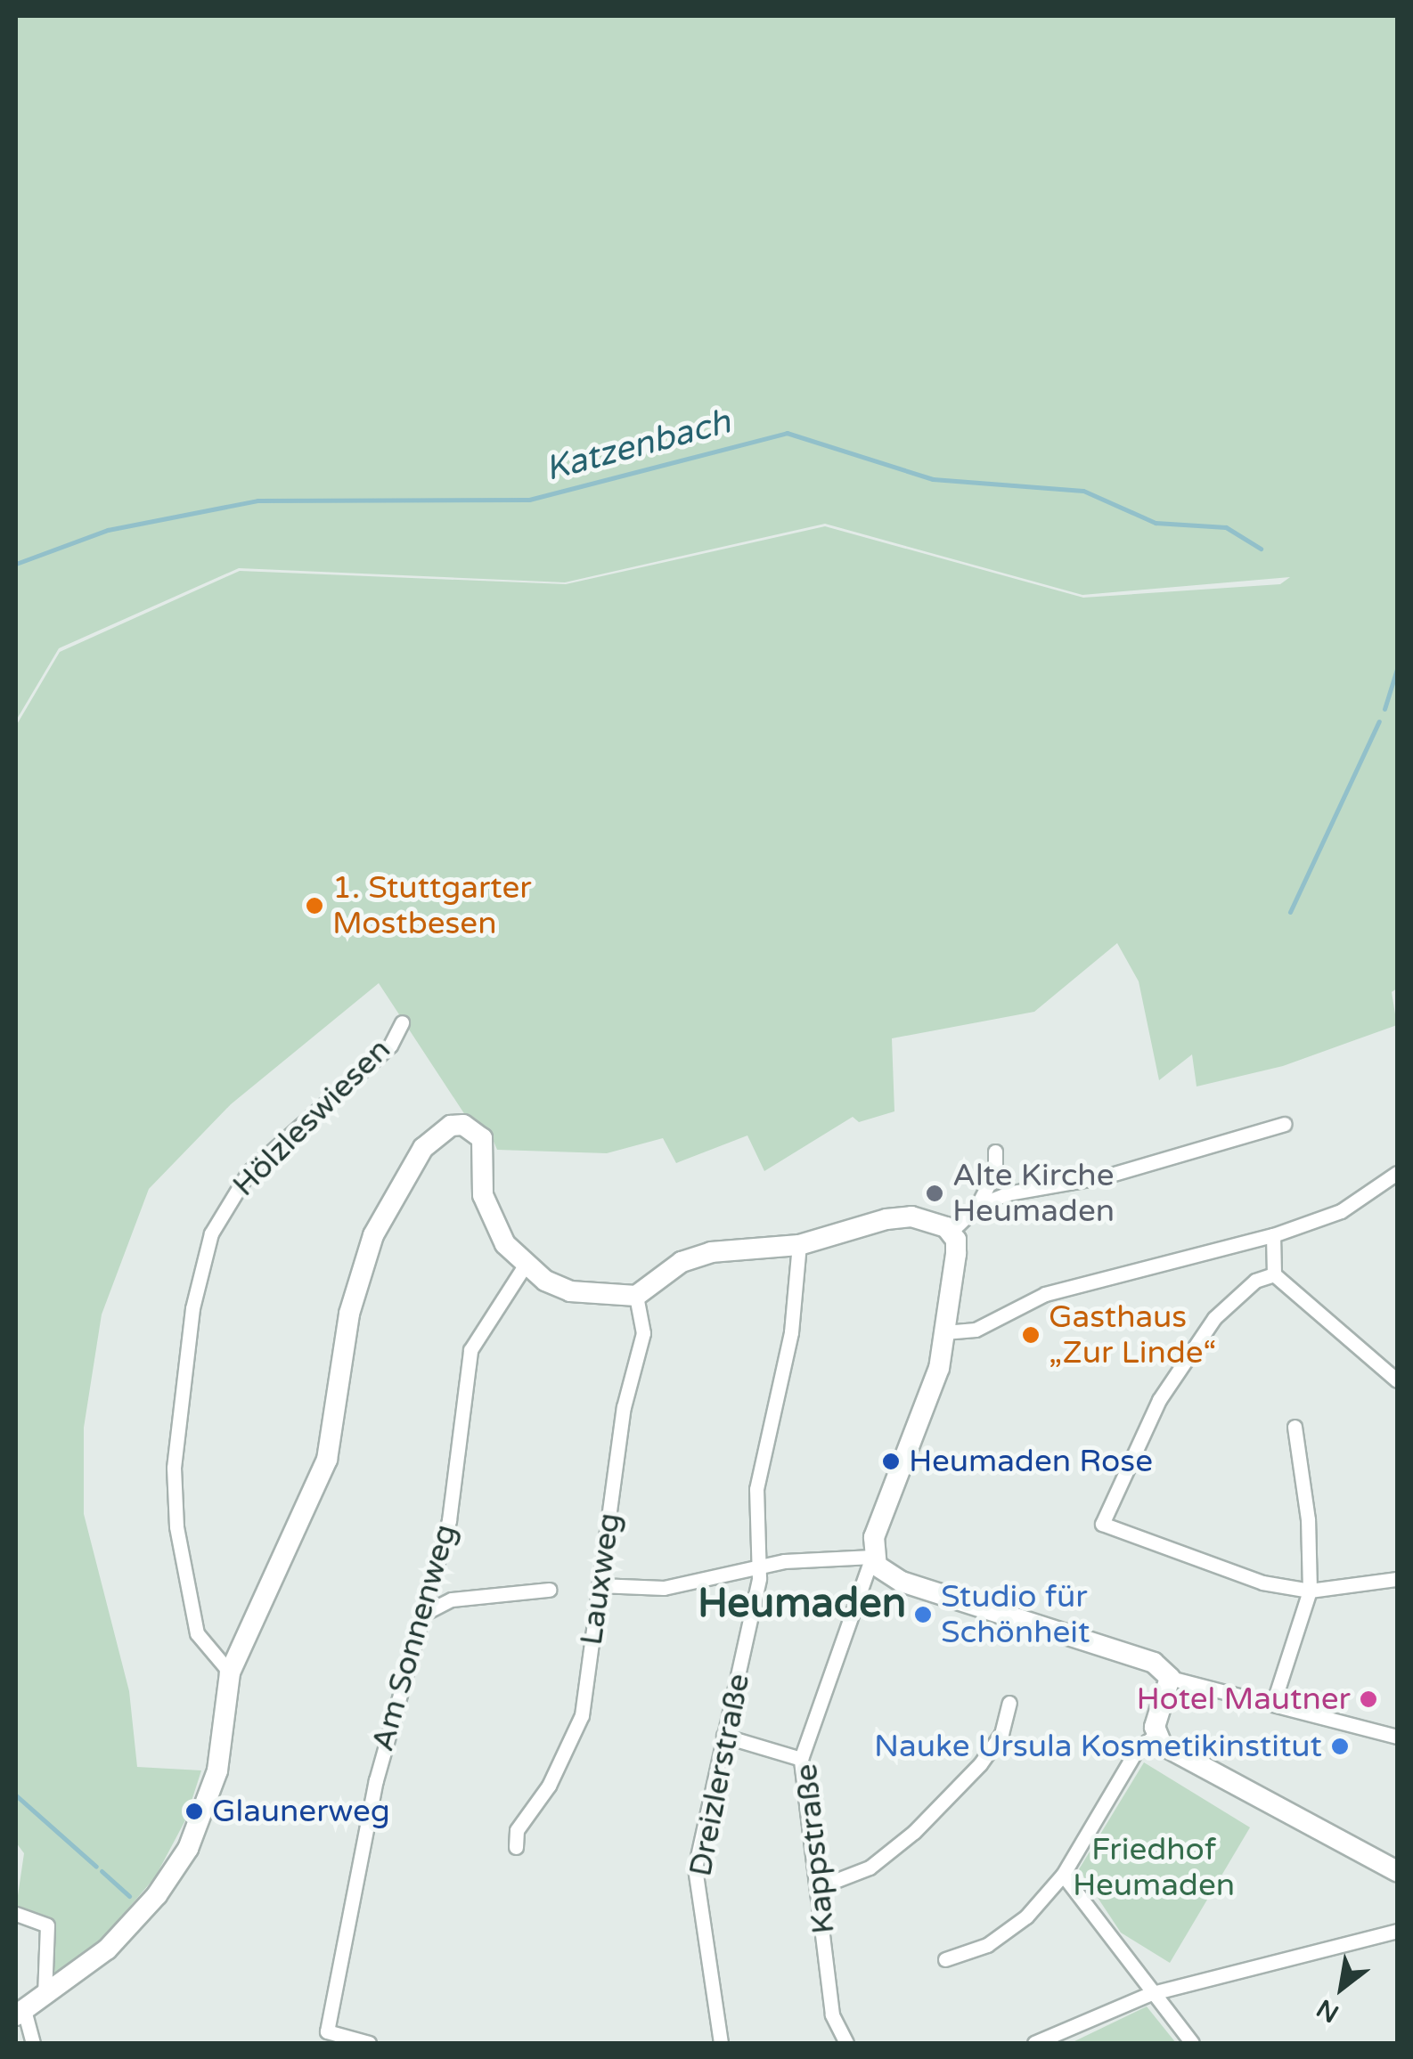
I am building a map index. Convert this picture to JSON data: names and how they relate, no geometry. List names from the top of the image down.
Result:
{
  "streets": {
    "street": [
      "Hölzleswiesen",
      "Lauxweg",
      "Am Sonnenweg",
      "Dreizlerstraße",
      "Kappstraße"
    ]
  },
  "districts": ["Heumaden"],
  "water": ["Katzenbach"],
  "parks": ["Friedhof Heumaden"],
  "places": [
    "1. Stuttgarter Mostbesen",
    "Alte Kirche Heumaden",
    "Gasthaus „Zur Linde“",
    "Heumaden Rose",
    "Studio für Schönheit",
    "Hotel Mautner",
    "Nauke Ursula Kosmetikinstitut",
    "Glaunerweg"
  ],
  "north": "bottom left"
}
